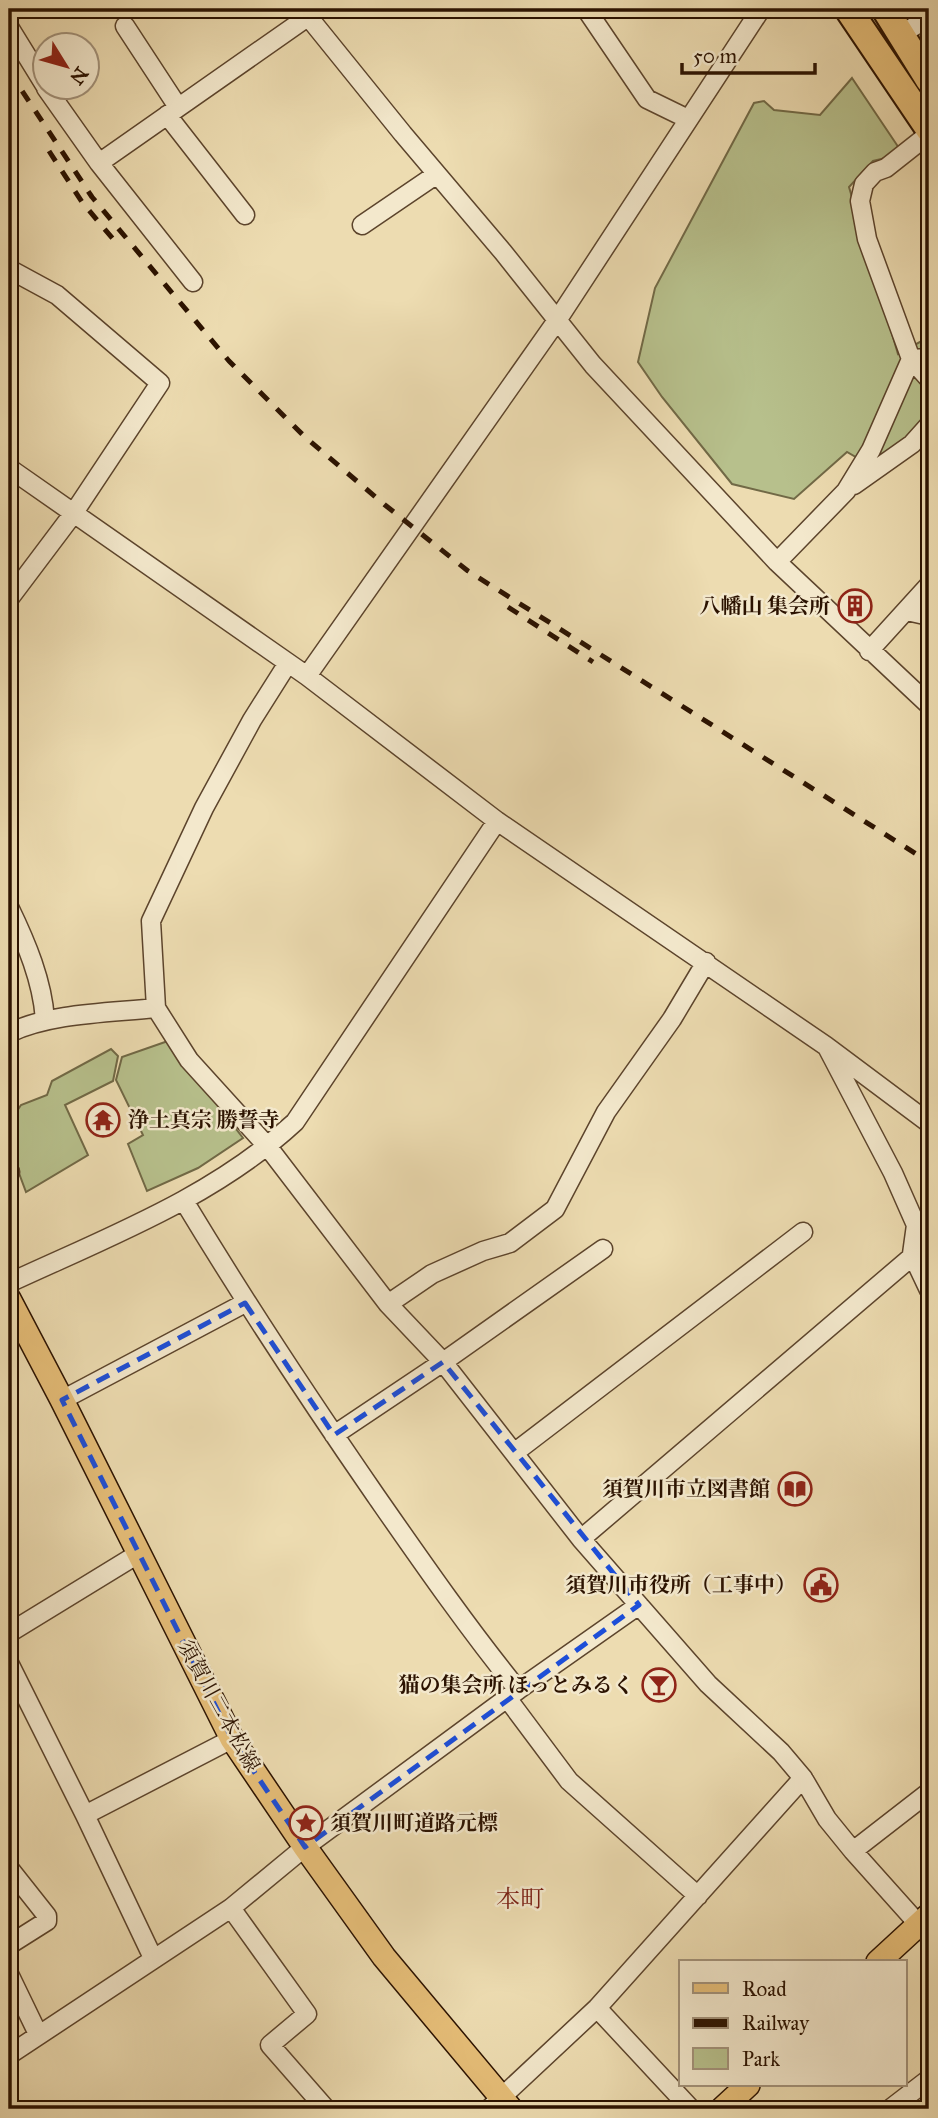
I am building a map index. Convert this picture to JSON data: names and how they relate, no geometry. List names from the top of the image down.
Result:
{
  "streets": {
    "main road": ["須賀川二本松線"]
  },
  "districts": ["本町"],
  "places": {
    "building": ["八幡山 集会所"],
    "temple": ["浄土真宗 勝誓寺"],
    "library": ["須賀川市立図書館"],
    "public building": ["須賀川市役所（工事中）"],
    "bar": ["猫の集会所 ほっとみるく"],
    "place": ["須賀川町道路元標"]
  },
  "legend": ["Road", "Railway", "Park"],
  "scale_bar": "50 m",
  "north": "bottom right"
}
